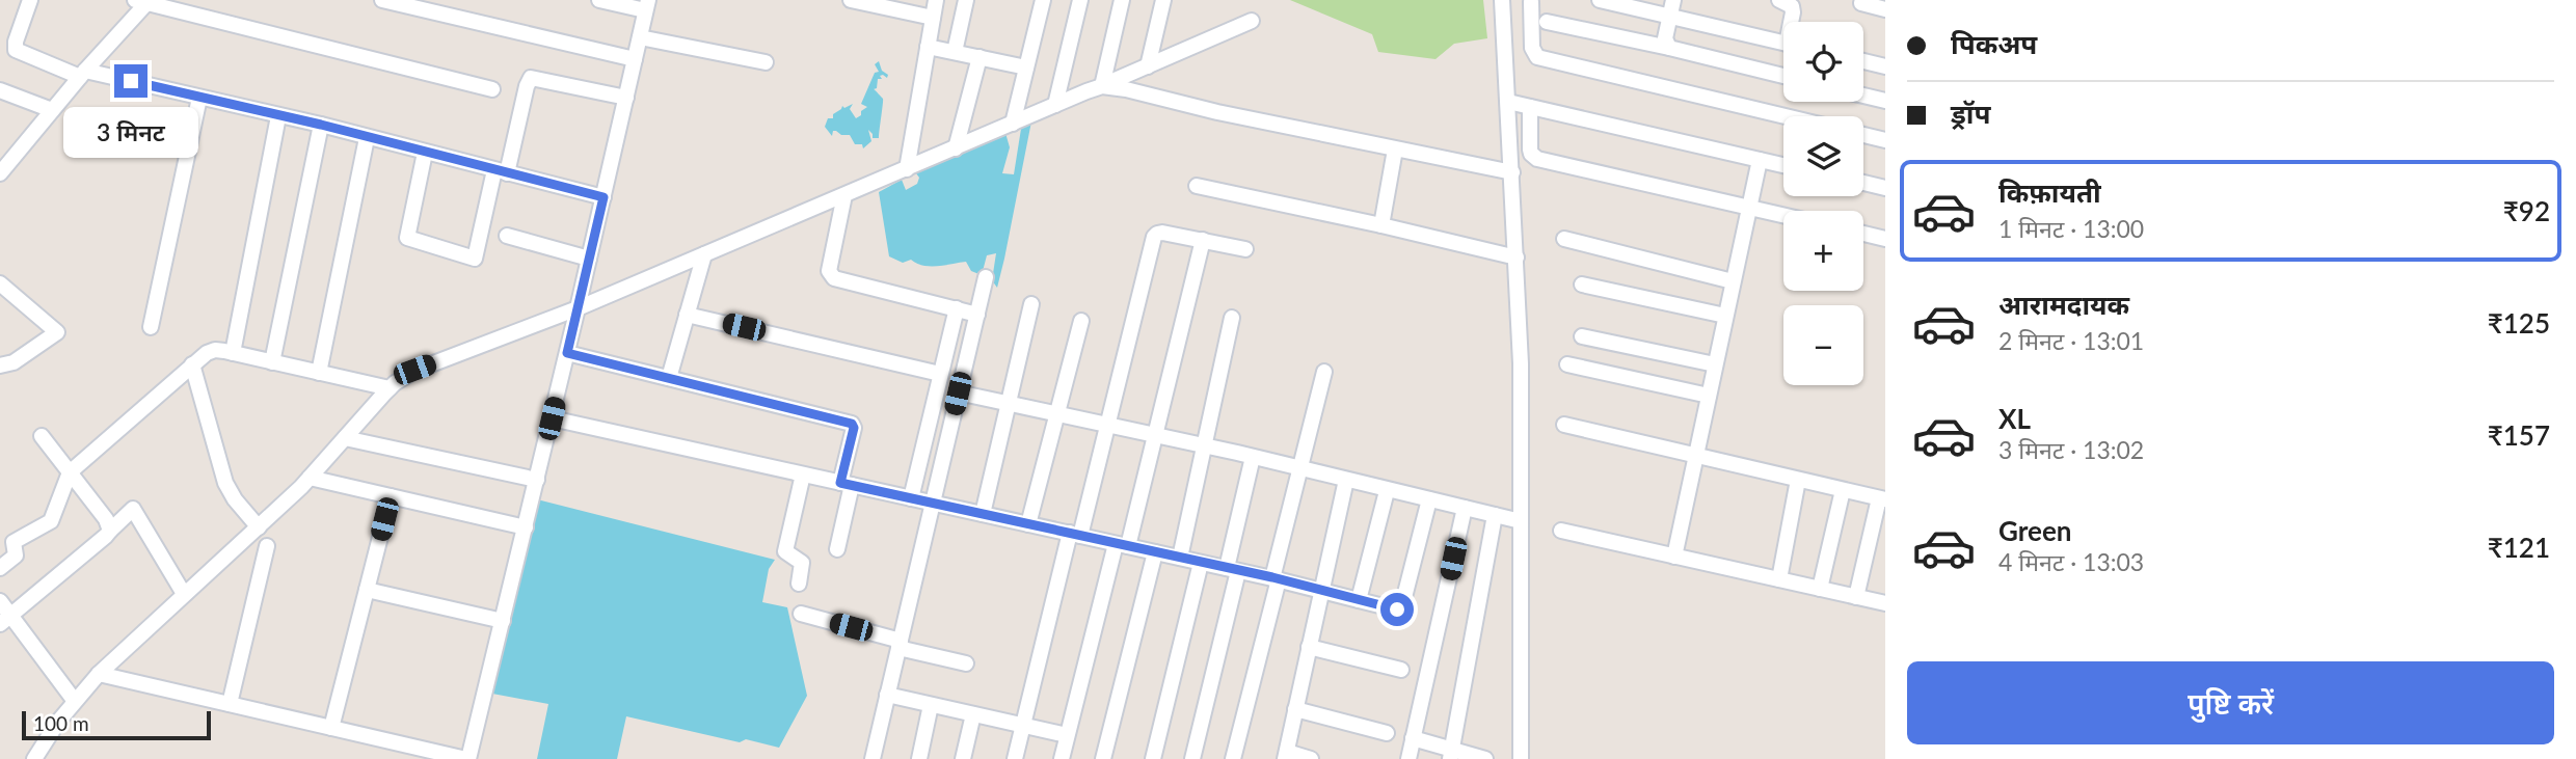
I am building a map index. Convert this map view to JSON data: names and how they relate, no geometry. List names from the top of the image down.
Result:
{
  "scale_bar": "100 m",
  "page": {
    "banner": ["पिकअप", "ड्रॉप"],
    "map_buttons": ["+", "−"],
    "bubble": "3 मिनट",
    "list": [
      {
        "name": "किफ़ायती",
        "note": "1 मिनट · 13:00",
        "value": "₹92"
      },
      {
        "name": "आरामदायक",
        "note": "2 मिनट · 13:01",
        "value": "₹125"
      },
      {
        "name": "XL",
        "note": "3 मिनट · 13:02",
        "value": "₹157"
      },
      {
        "name": "Green",
        "note": "4 मिनट · 13:03",
        "value": "₹121"
      }
    ],
    "buttons": "पुष्टि करें",
    "scale": "100 m"
  }
}
